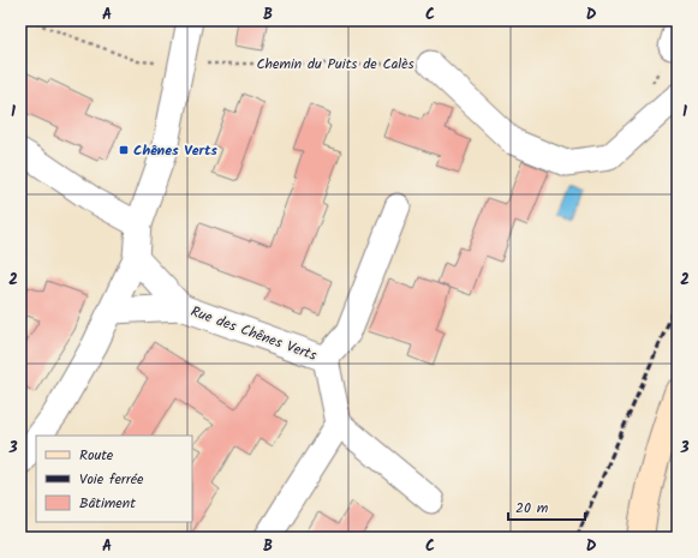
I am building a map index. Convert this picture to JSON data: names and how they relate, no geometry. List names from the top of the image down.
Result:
{
  "streets": {
    "street": ["Chemin du Puits de Calès", "Rue des Chênes Verts"]
  },
  "places": {
    "transit": ["Chênes Verts"]
  },
  "legend": ["Route", "Voie ferrée", "Bâtiment"],
  "scale_bar": "20 m",
  "grid": {
    "columns": [
      "A",
      "B",
      "C",
      "D"
    ],
    "rows": ["1", "2", "3"]
  }
}
